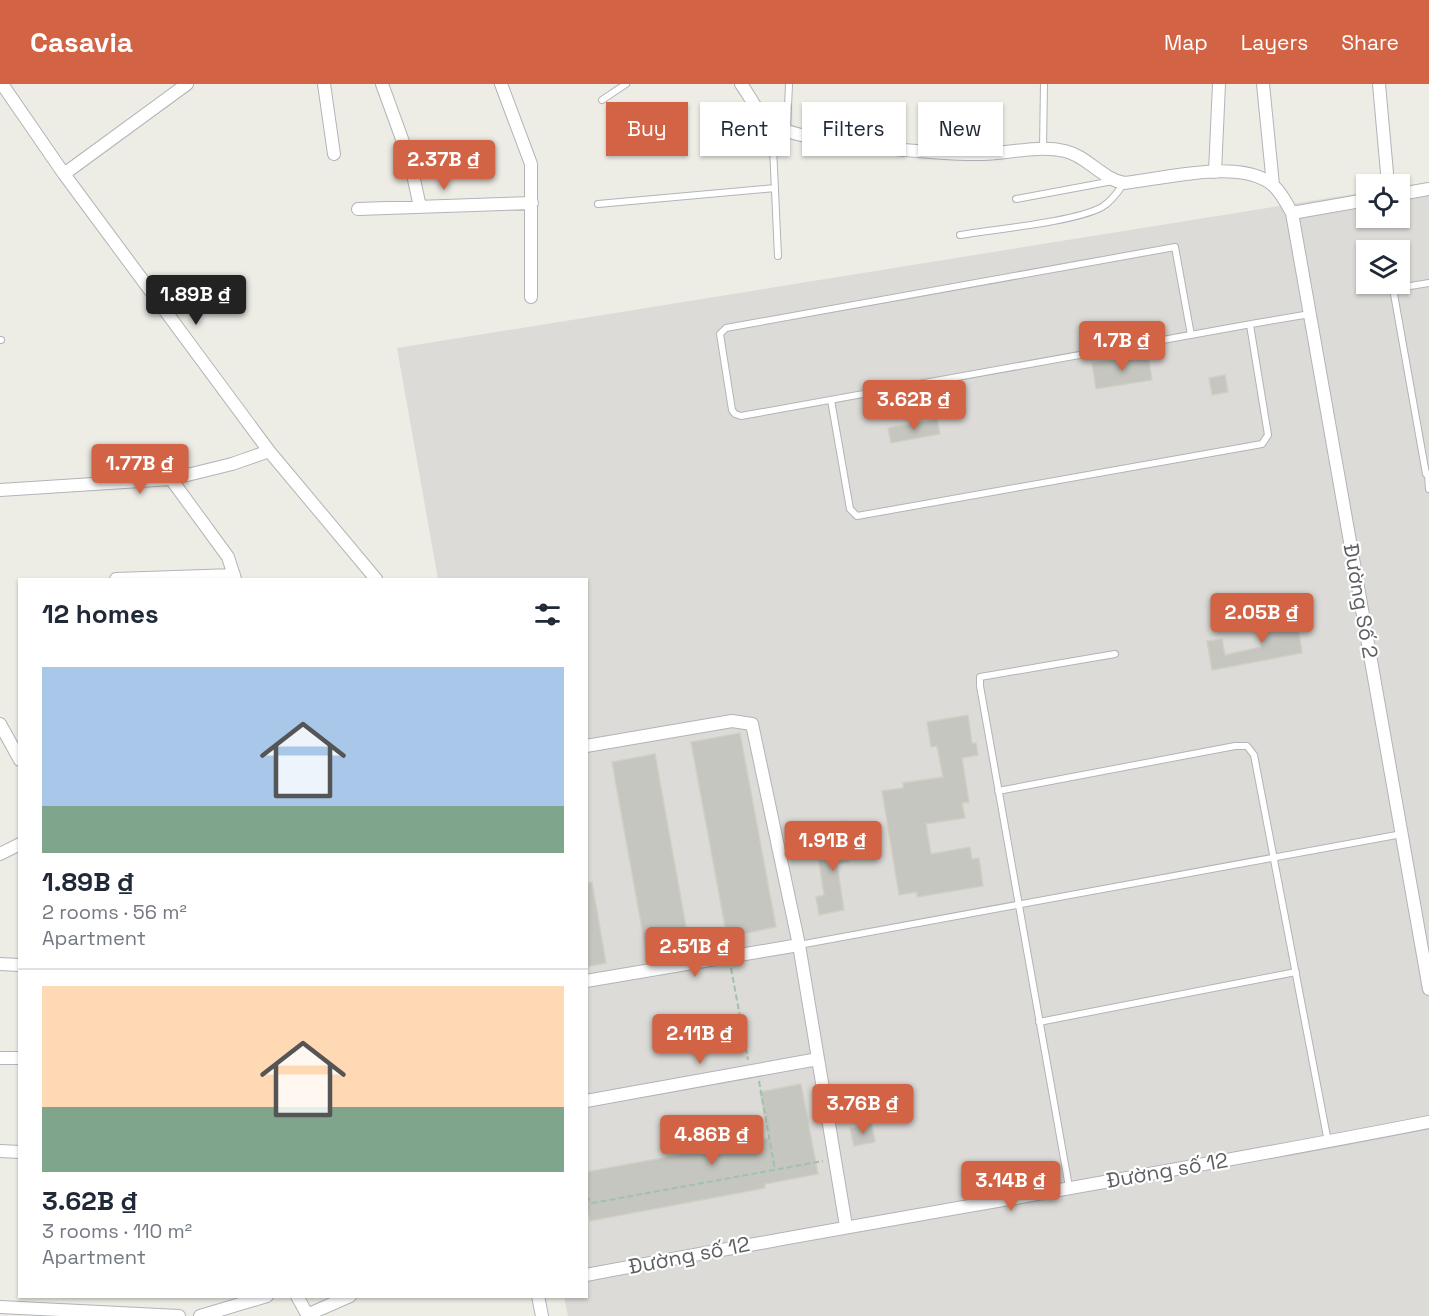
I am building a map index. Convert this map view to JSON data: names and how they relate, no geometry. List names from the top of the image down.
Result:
{
  "streets": {
    "street": ["Đường Số 2", "Đường số 12"]
  },
  "page": {
    "header": "Casavia",
    "nav": ["Map", "Layers", "Share"],
    "chip": [
      "Buy",
      "Rent",
      "Filters",
      "New"
    ],
    "price": [
      "2.37B ₫",
      "1.89B ₫",
      "1.7B ₫",
      "3.62B ₫",
      "1.77B ₫",
      "2.05B ₫",
      "1.91B ₫",
      "2.51B ₫",
      "2.11B ₫",
      "3.76B ₫",
      "4.86B ₫",
      "3.14B ₫"
    ],
    "heading": "12 homes",
    "list": [
      {
        "name": "1.89B ₫",
        "note": "2 rooms · 56 m² · Apartment"
      },
      {
        "name": "3.62B ₫",
        "note": "3 rooms · 110 m² · Apartment"
      }
    ]
  }
}
